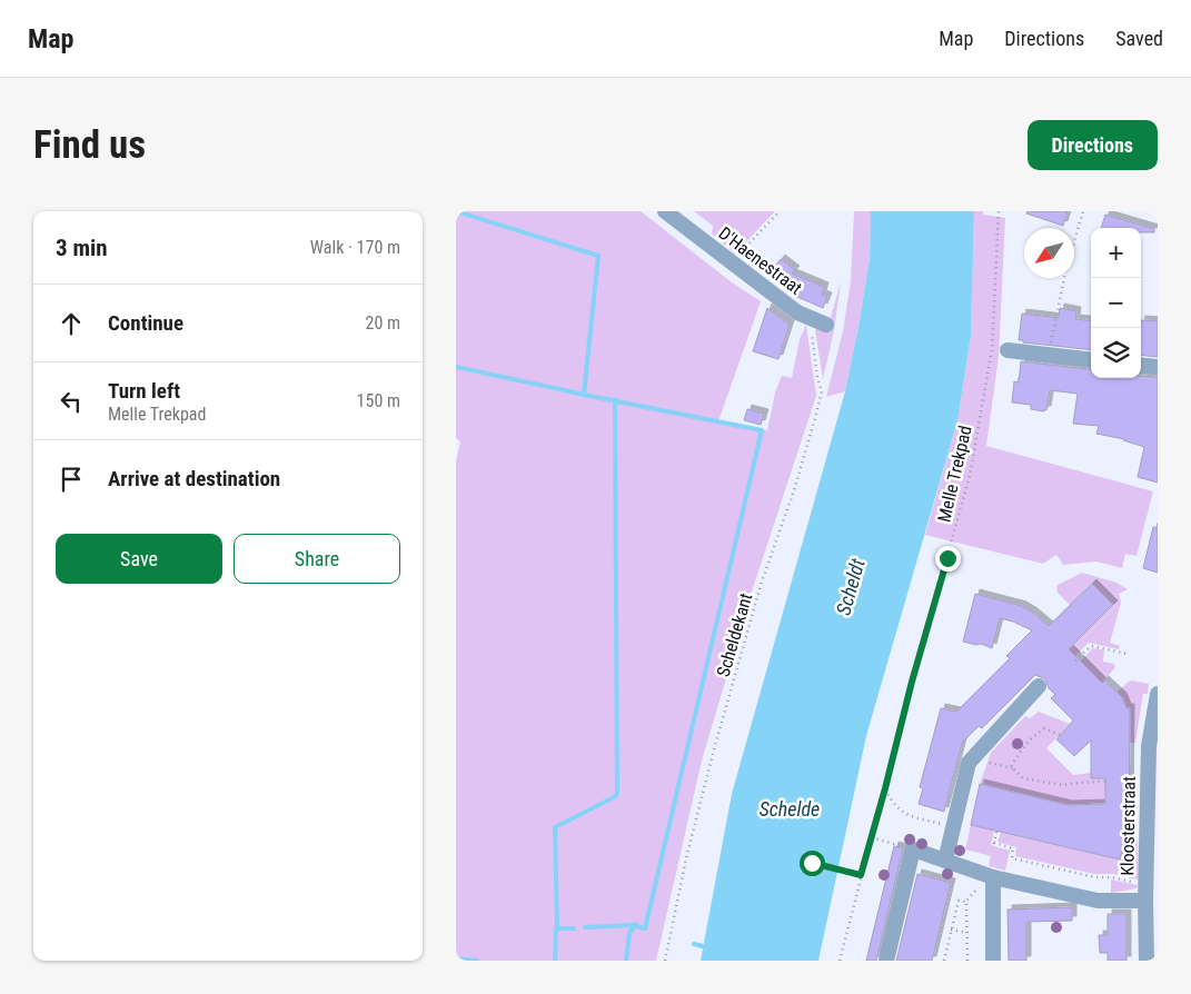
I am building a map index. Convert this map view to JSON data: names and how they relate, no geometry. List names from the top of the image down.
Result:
{
  "streets": {
    "street": ["D'Haenestraat", "Kloosterstraat"],
    "path": ["Melle Trekpad", "Scheldekant"]
  },
  "crossings": [
    ["D'Haenestraat", "Scheldekant"]
  ],
  "water": ["Scheldt", "Schelde"],
  "north": "bottom left",
  "page": {
    "header": "Map",
    "nav": ["Map", "Directions", "Saved"],
    "buttons": [
      "Directions",
      ["Save", "Share"]
    ],
    "title": "Find us",
    "heading": ["3 min", "Walk · 170 m"],
    "map_buttons": ["+", "−"],
    "list": [
      ["Continue", "20 m"],
      ["Turn left", "Melle Trekpad", "150 m"],
      "Arrive at destination"
    ]
  }
}
